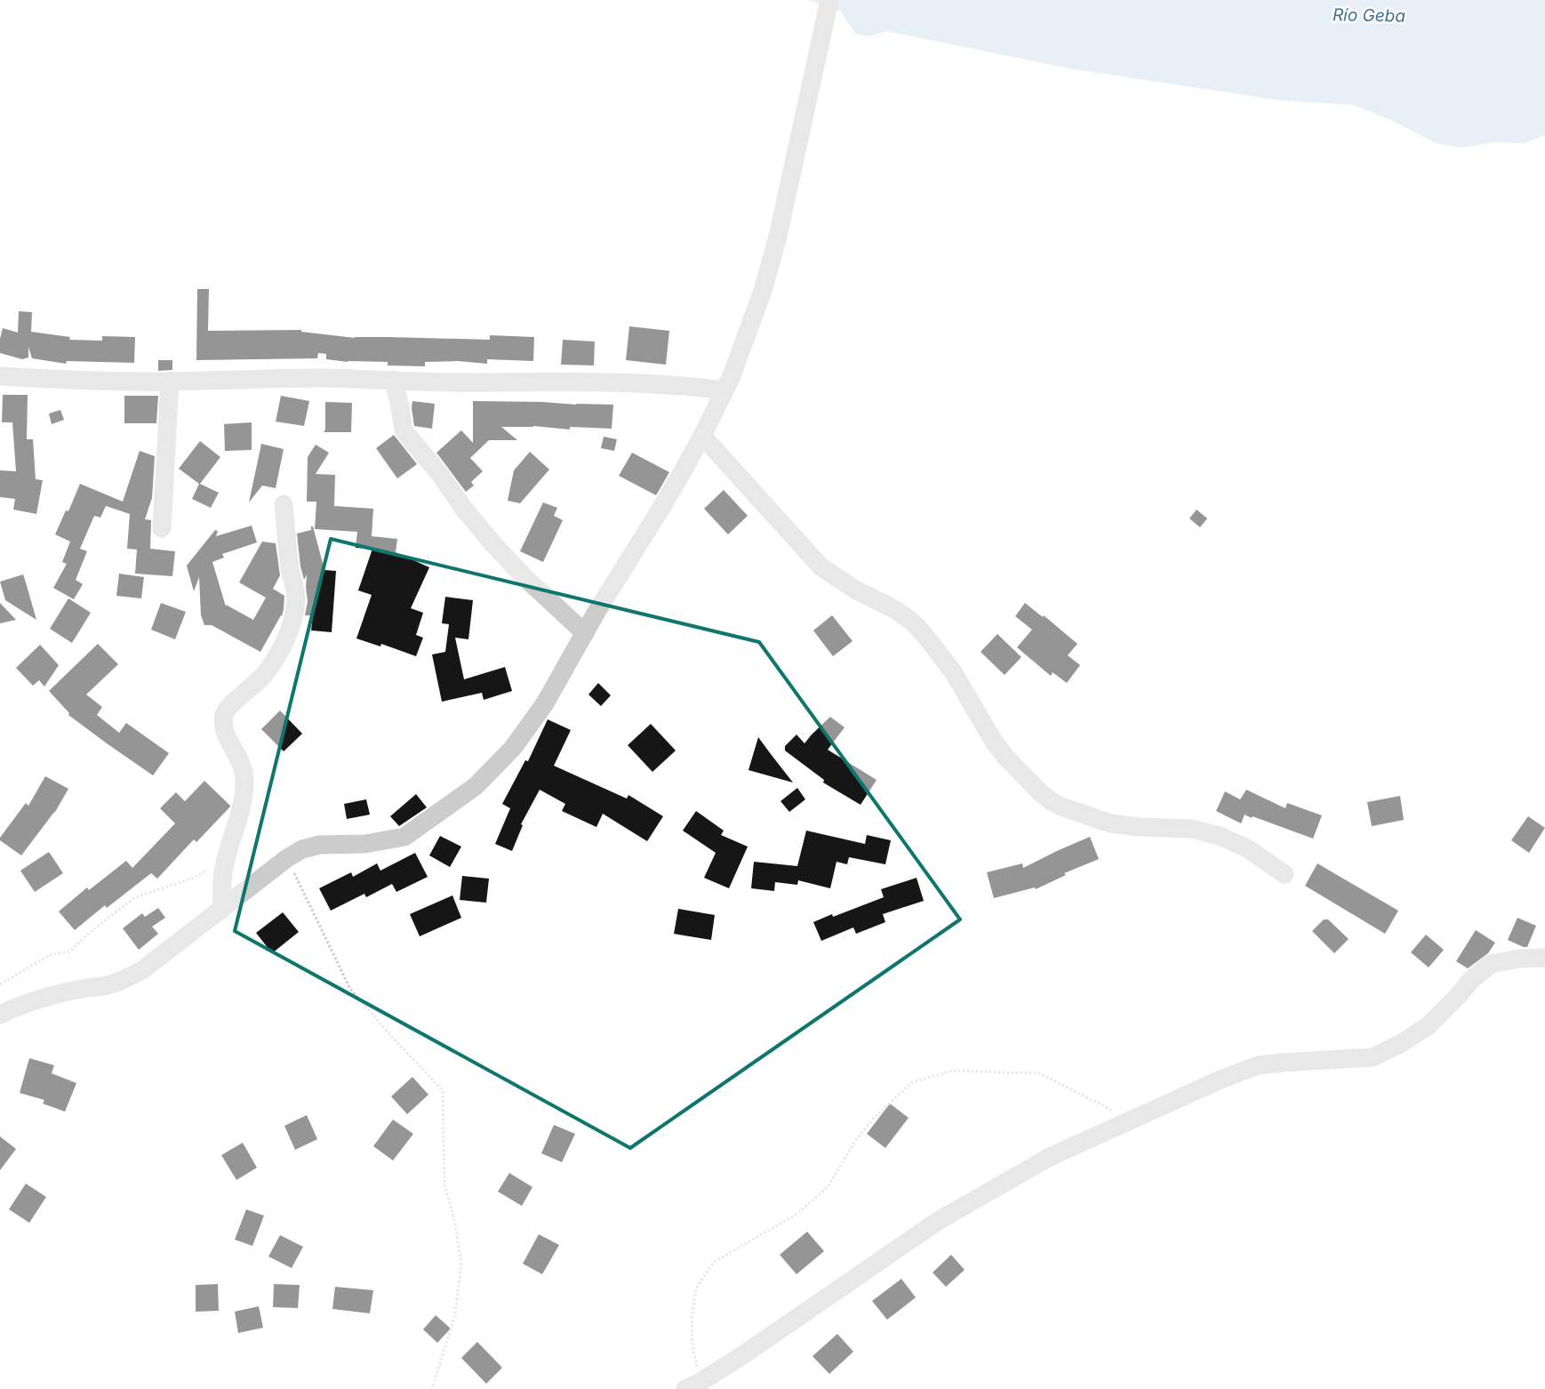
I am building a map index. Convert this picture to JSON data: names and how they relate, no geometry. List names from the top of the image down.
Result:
{
  "water": ["Río Geba"]
}
